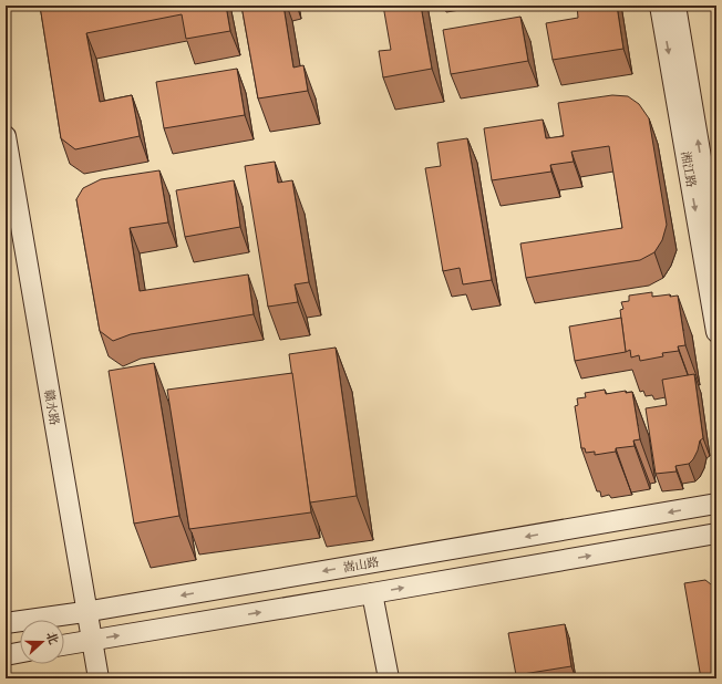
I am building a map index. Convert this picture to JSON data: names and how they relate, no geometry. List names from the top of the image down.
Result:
{
  "streets": {
    "main road": ["湘江路", "赣水路", "嵩山路"]
  },
  "crossings": [
    ["赣水路", "嵩山路"]
  ],
  "north": "right"
}
